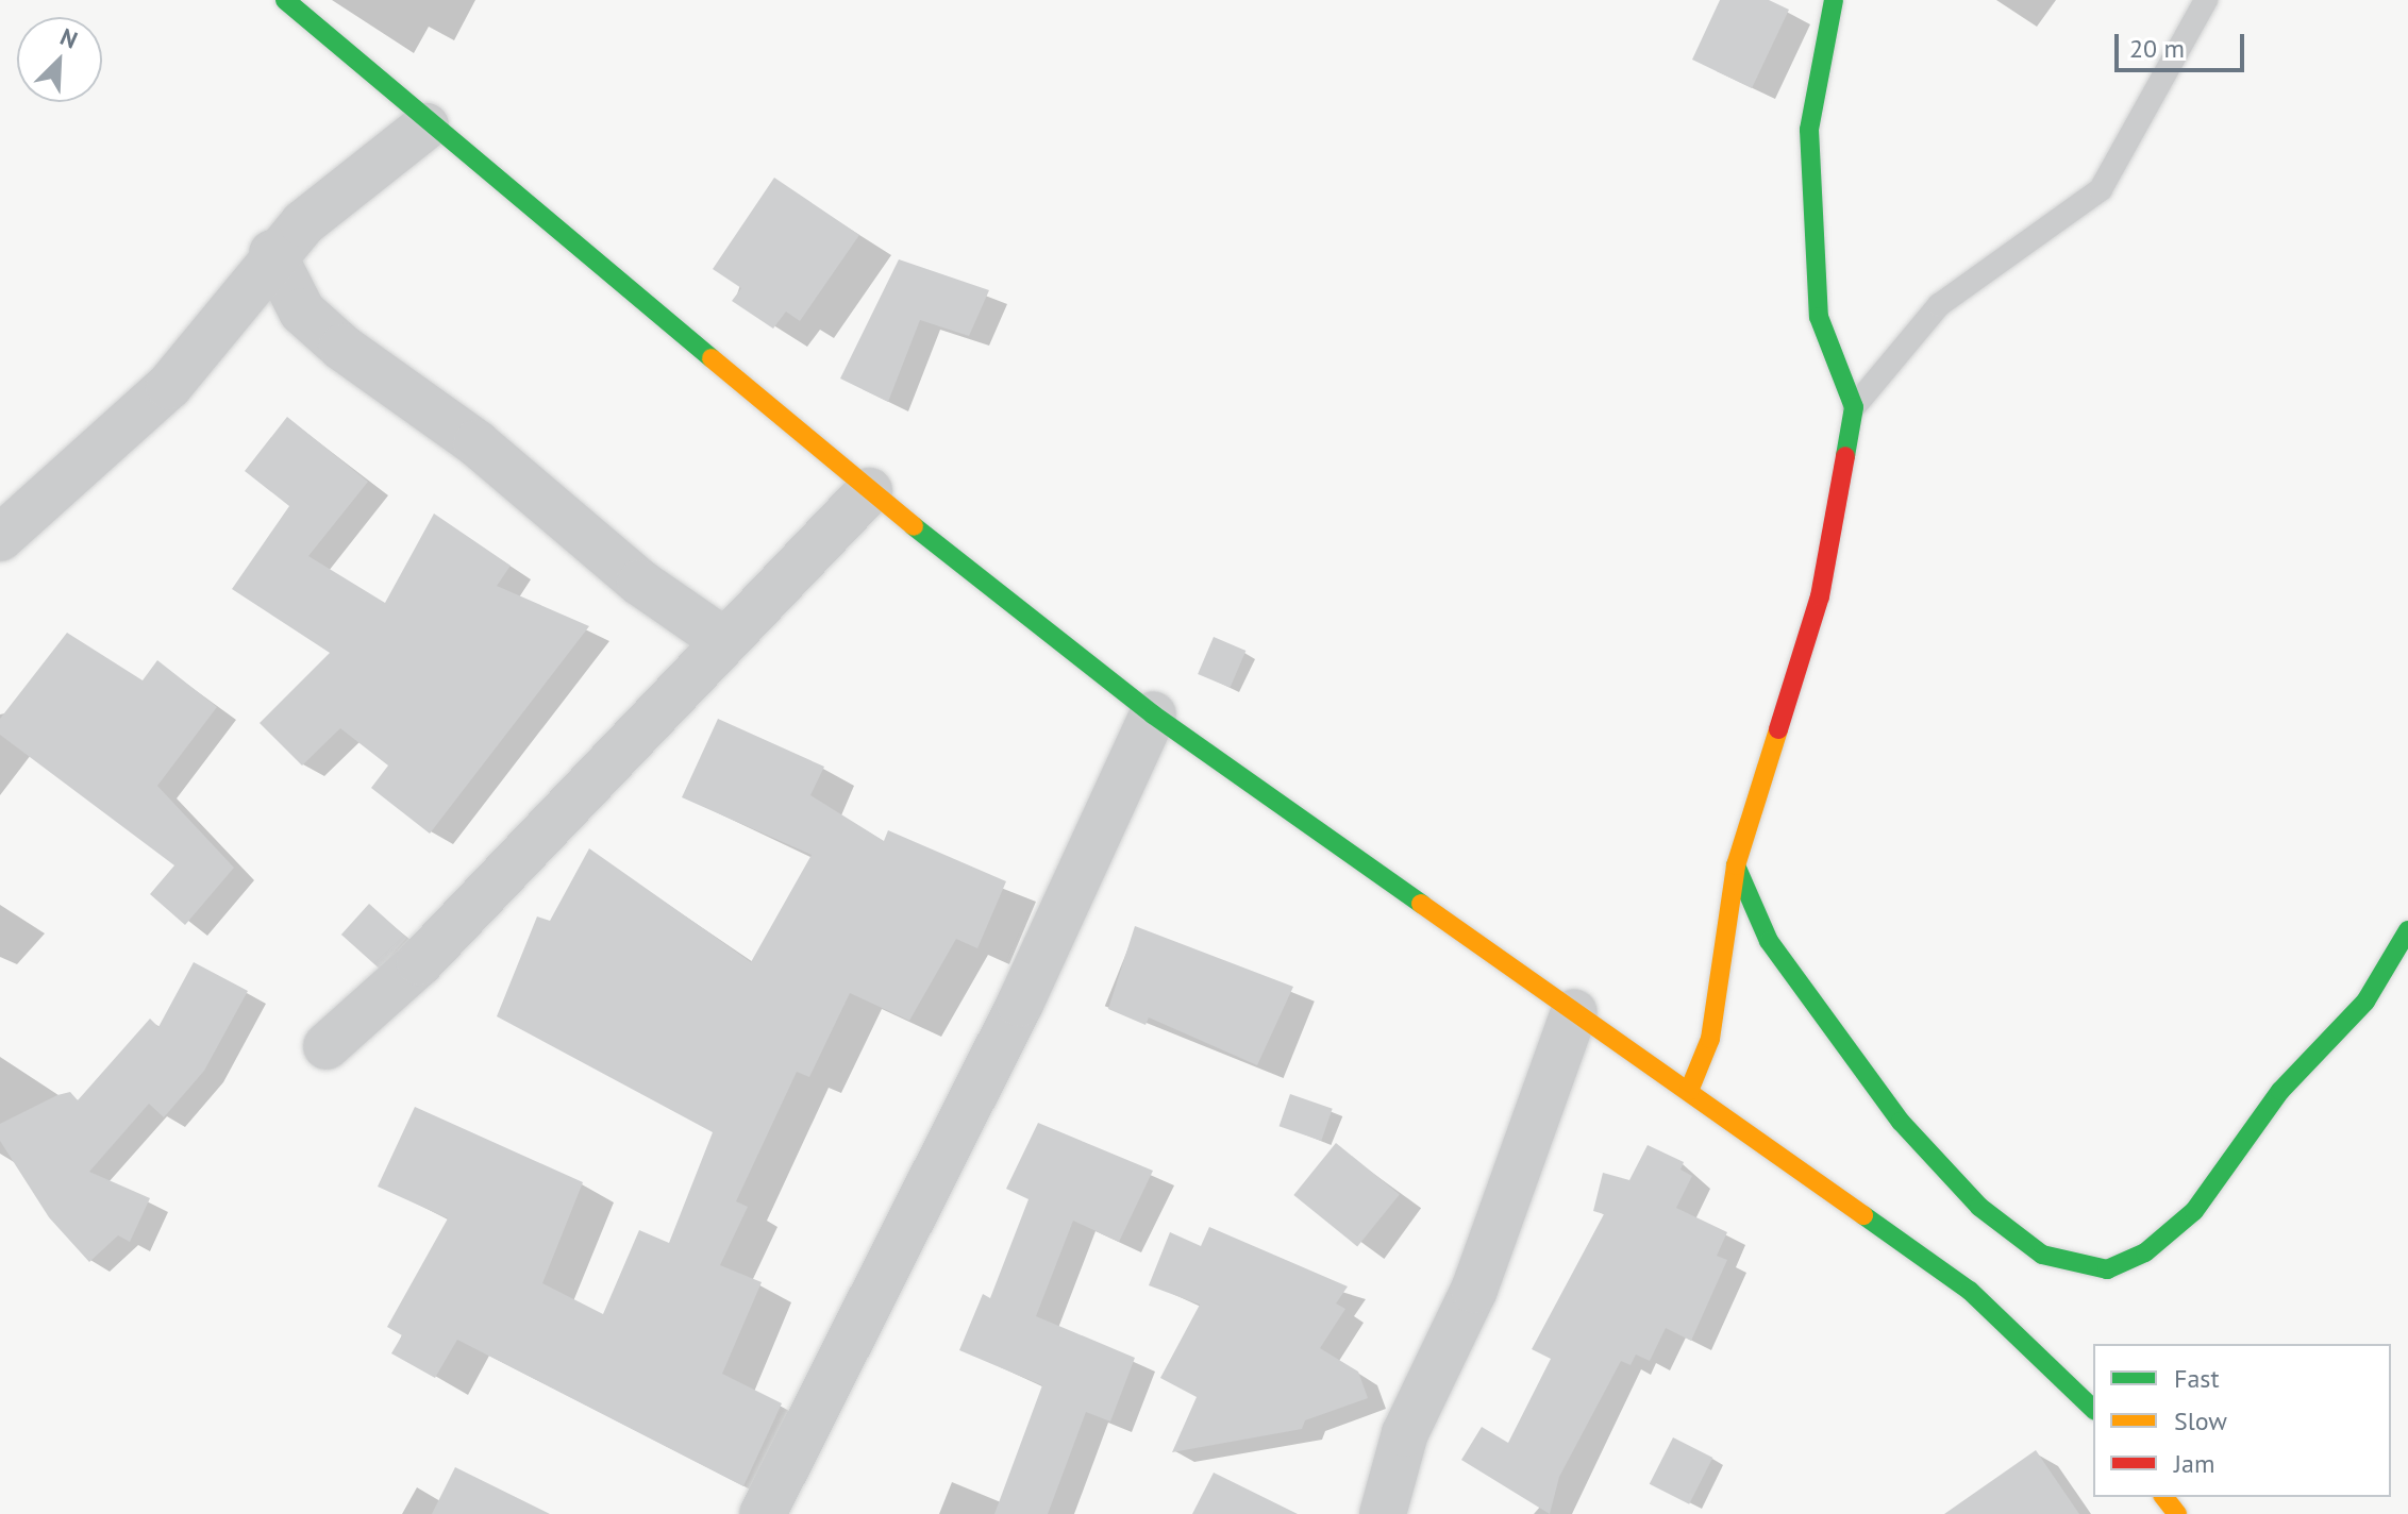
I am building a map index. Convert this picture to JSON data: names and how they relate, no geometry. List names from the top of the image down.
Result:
{
  "legend": ["Fast", "Slow", "Jam"],
  "scale_bar": "20 m",
  "north": "top right"
}
